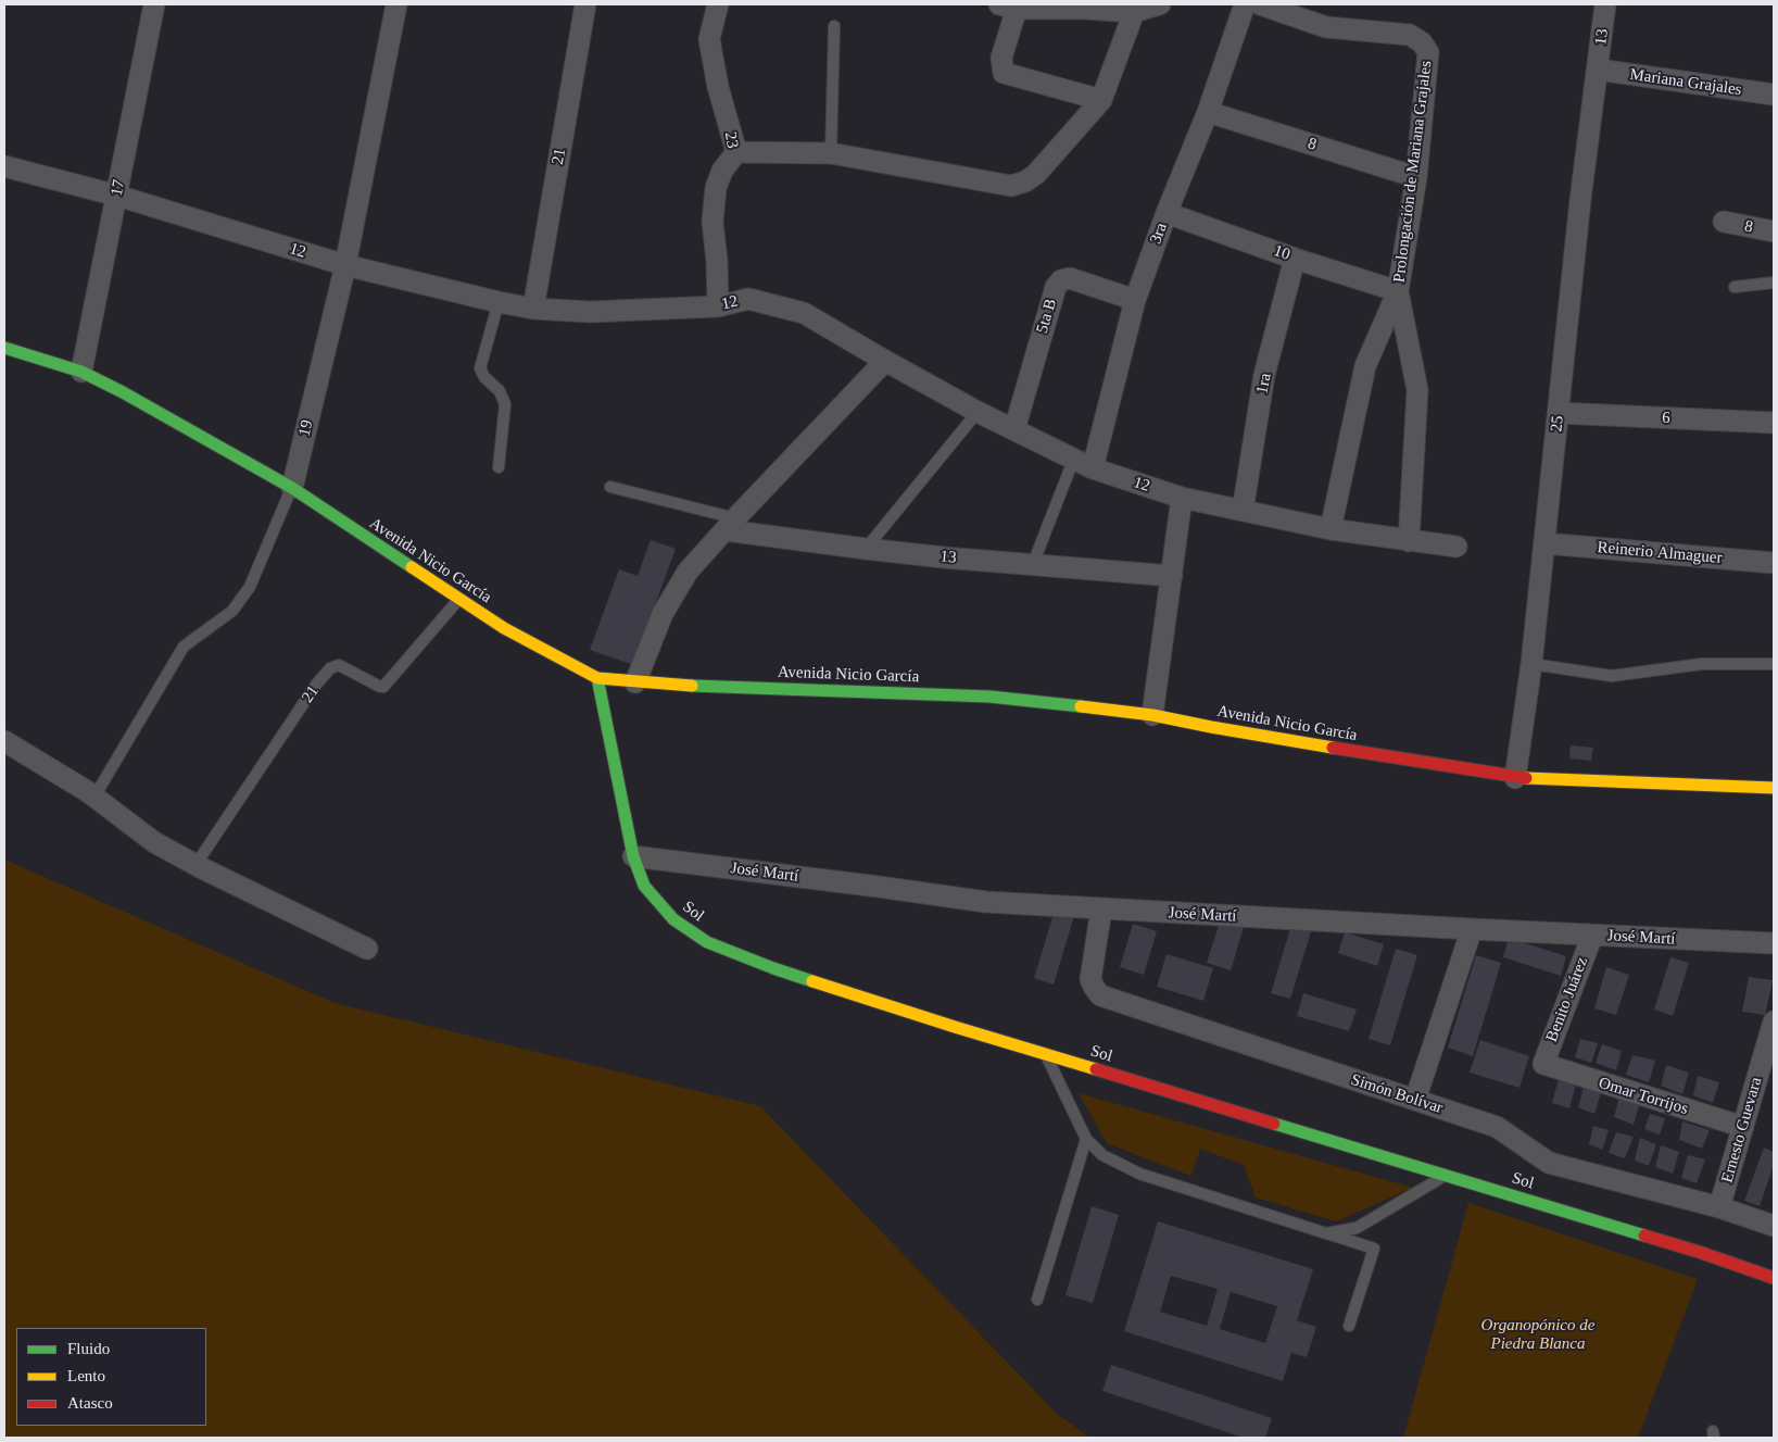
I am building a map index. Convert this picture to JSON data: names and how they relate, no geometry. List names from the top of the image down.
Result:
{
  "streets": {
    "street": [
      "13",
      "Mariana Grajales",
      "23",
      "8",
      "21",
      "Prolongación de Mariana Grajales",
      "17",
      "3ra",
      "12",
      "10",
      "5ta B",
      "1ra",
      "6",
      "25",
      "19",
      "Reinerio Almaguer",
      "Avenida Nicio García",
      "José Martí",
      "Sol",
      "Benito Juárez",
      "Simón Bolívar",
      "Omar Torrijos",
      "Ernesto Guevara"
    ]
  },
  "crossings": [
    ["13", "Mariana Grajales"],
    ["13", "25"],
    ["Mariana Grajales", "25"],
    ["23", "12"],
    ["8", "Prolongación de Mariana Grajales"],
    ["8", "3ra"],
    ["21", "12"],
    ["21", "Avenida Nicio García"],
    ["Prolongación de Mariana Grajales", "10"],
    ["17", "12"],
    ["17", "Avenida Nicio García"],
    ["3ra", "12"],
    ["3ra", "10"],
    ["3ra", "5ta B"],
    ["12", "5ta B"],
    ["12", "1ra"],
    ["12", "19"],
    ["10", "1ra"],
    ["6", "25"],
    ["25", "Reinerio Almaguer"],
    ["25", "Avenida Nicio García"],
    ["19", "Avenida Nicio García"],
    ["Avenida Nicio García", "Sol"],
    ["José Martí", "Sol"],
    ["José Martí", "Benito Juárez"],
    ["José Martí", "Simón Bolívar"],
    ["Benito Juárez", "Omar Torrijos"],
    ["Simón Bolívar", "Ernesto Guevara"],
    ["Omar Torrijos", "Ernesto Guevara"]
  ],
  "parks": ["Organopónico de Piedra Blanca"],
  "legend": ["Fluido", "Lento", "Atasco"]
}
